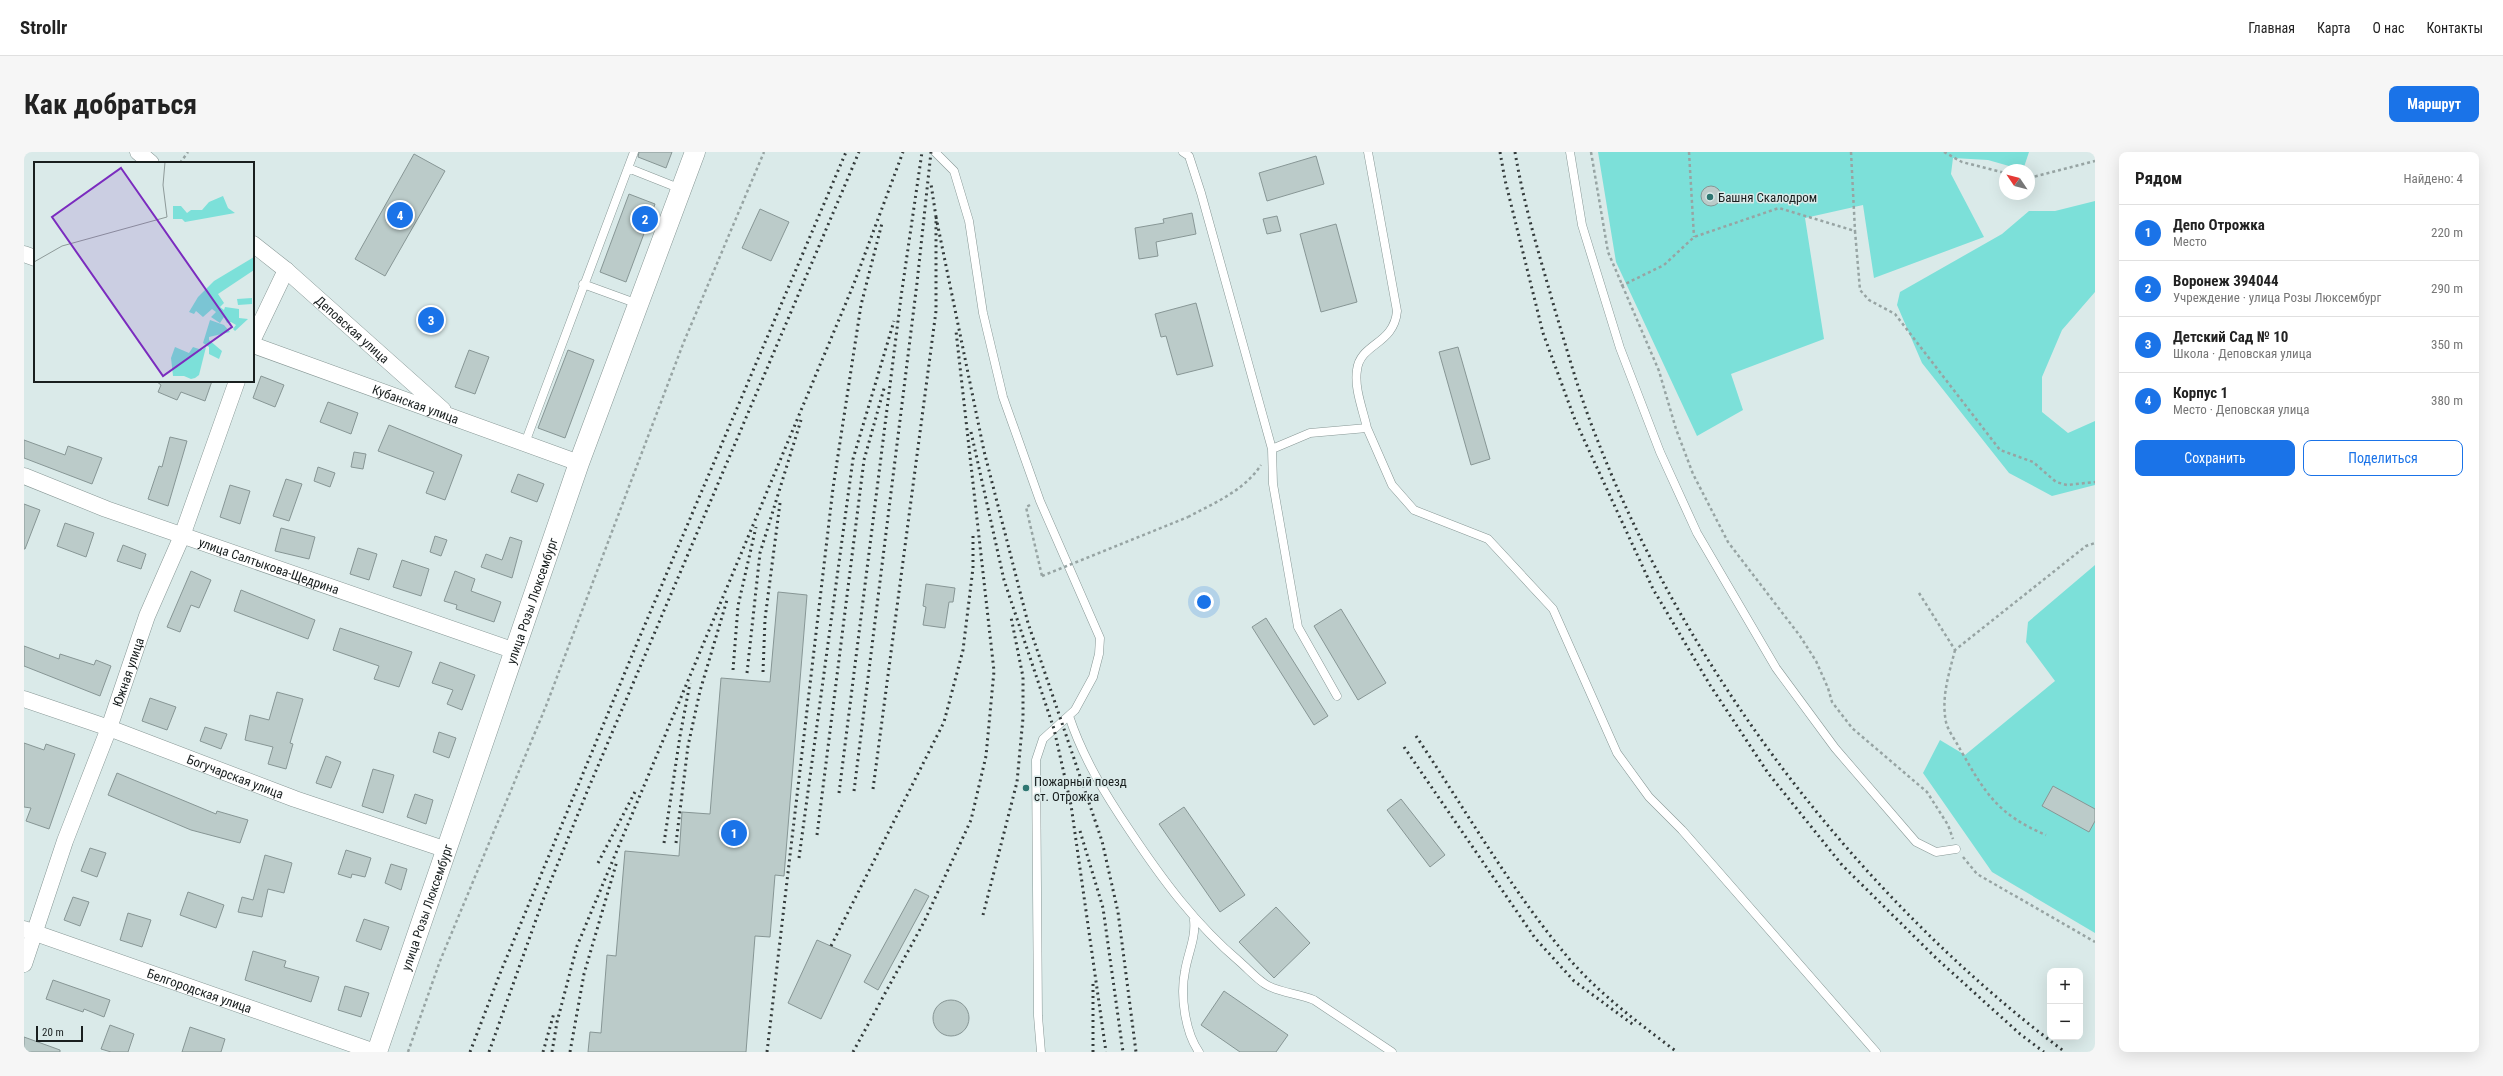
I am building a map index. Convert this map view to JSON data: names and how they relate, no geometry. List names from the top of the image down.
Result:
{
  "streets": {
    "street": [
      "Деповская улица",
      "Кубанская улица",
      "улица Салтыкова-Щедрина",
      "улица Розы Люксембург",
      "Южная улица",
      "Богучарская улица",
      "Белгородская улица"
    ]
  },
  "crossings": [
    ["Деповская улица", "Кубанская улица"],
    ["Кубанская улица", "улица Розы Люксембург"],
    ["улица Салтыкова-Щедрина", "улица Розы Люксембург"],
    ["улица Салтыкова-Щедрина", "Южная улица"],
    ["улица Розы Люксембург", "Богучарская улица"],
    ["улица Розы Люксембург", "Белгородская улица"],
    ["Южная улица", "Богучарская улица"],
    ["Южная улица", "Белгородская улица"]
  ],
  "places": ["Башня Скалодром", "Пожарный поезд ст. Отрожка"],
  "scale_bar": "20 m",
  "north": "top left",
  "page": {
    "header": "Strollr",
    "nav": [
      "Главная",
      "Карта",
      "О нас",
      "Контакты"
    ],
    "buttons": [
      "Маршрут",
      ["Сохранить", "Поделиться"]
    ],
    "title": "Как добраться",
    "heading": ["Рядом", "Найдено: 4"],
    "pins": [
      "4",
      "2",
      "3",
      "1"
    ],
    "list": [
      {
        "mark": "1",
        "name": "Депо Отрожка",
        "note": "Место",
        "value": "220 m"
      },
      {
        "mark": "2",
        "name": "Воронеж 394044",
        "note": "Учреждение · улица Розы Люксембург",
        "value": "290 m"
      },
      {
        "mark": "3",
        "name": "Детский Сад № 10",
        "note": "Школа · Деповская улица",
        "value": "350 m"
      },
      {
        "mark": "4",
        "name": "Корпус 1",
        "note": "Место · Деповская улица",
        "value": "380 m"
      }
    ],
    "map_buttons": ["+", "−"],
    "scale": "20 m"
  }
}
